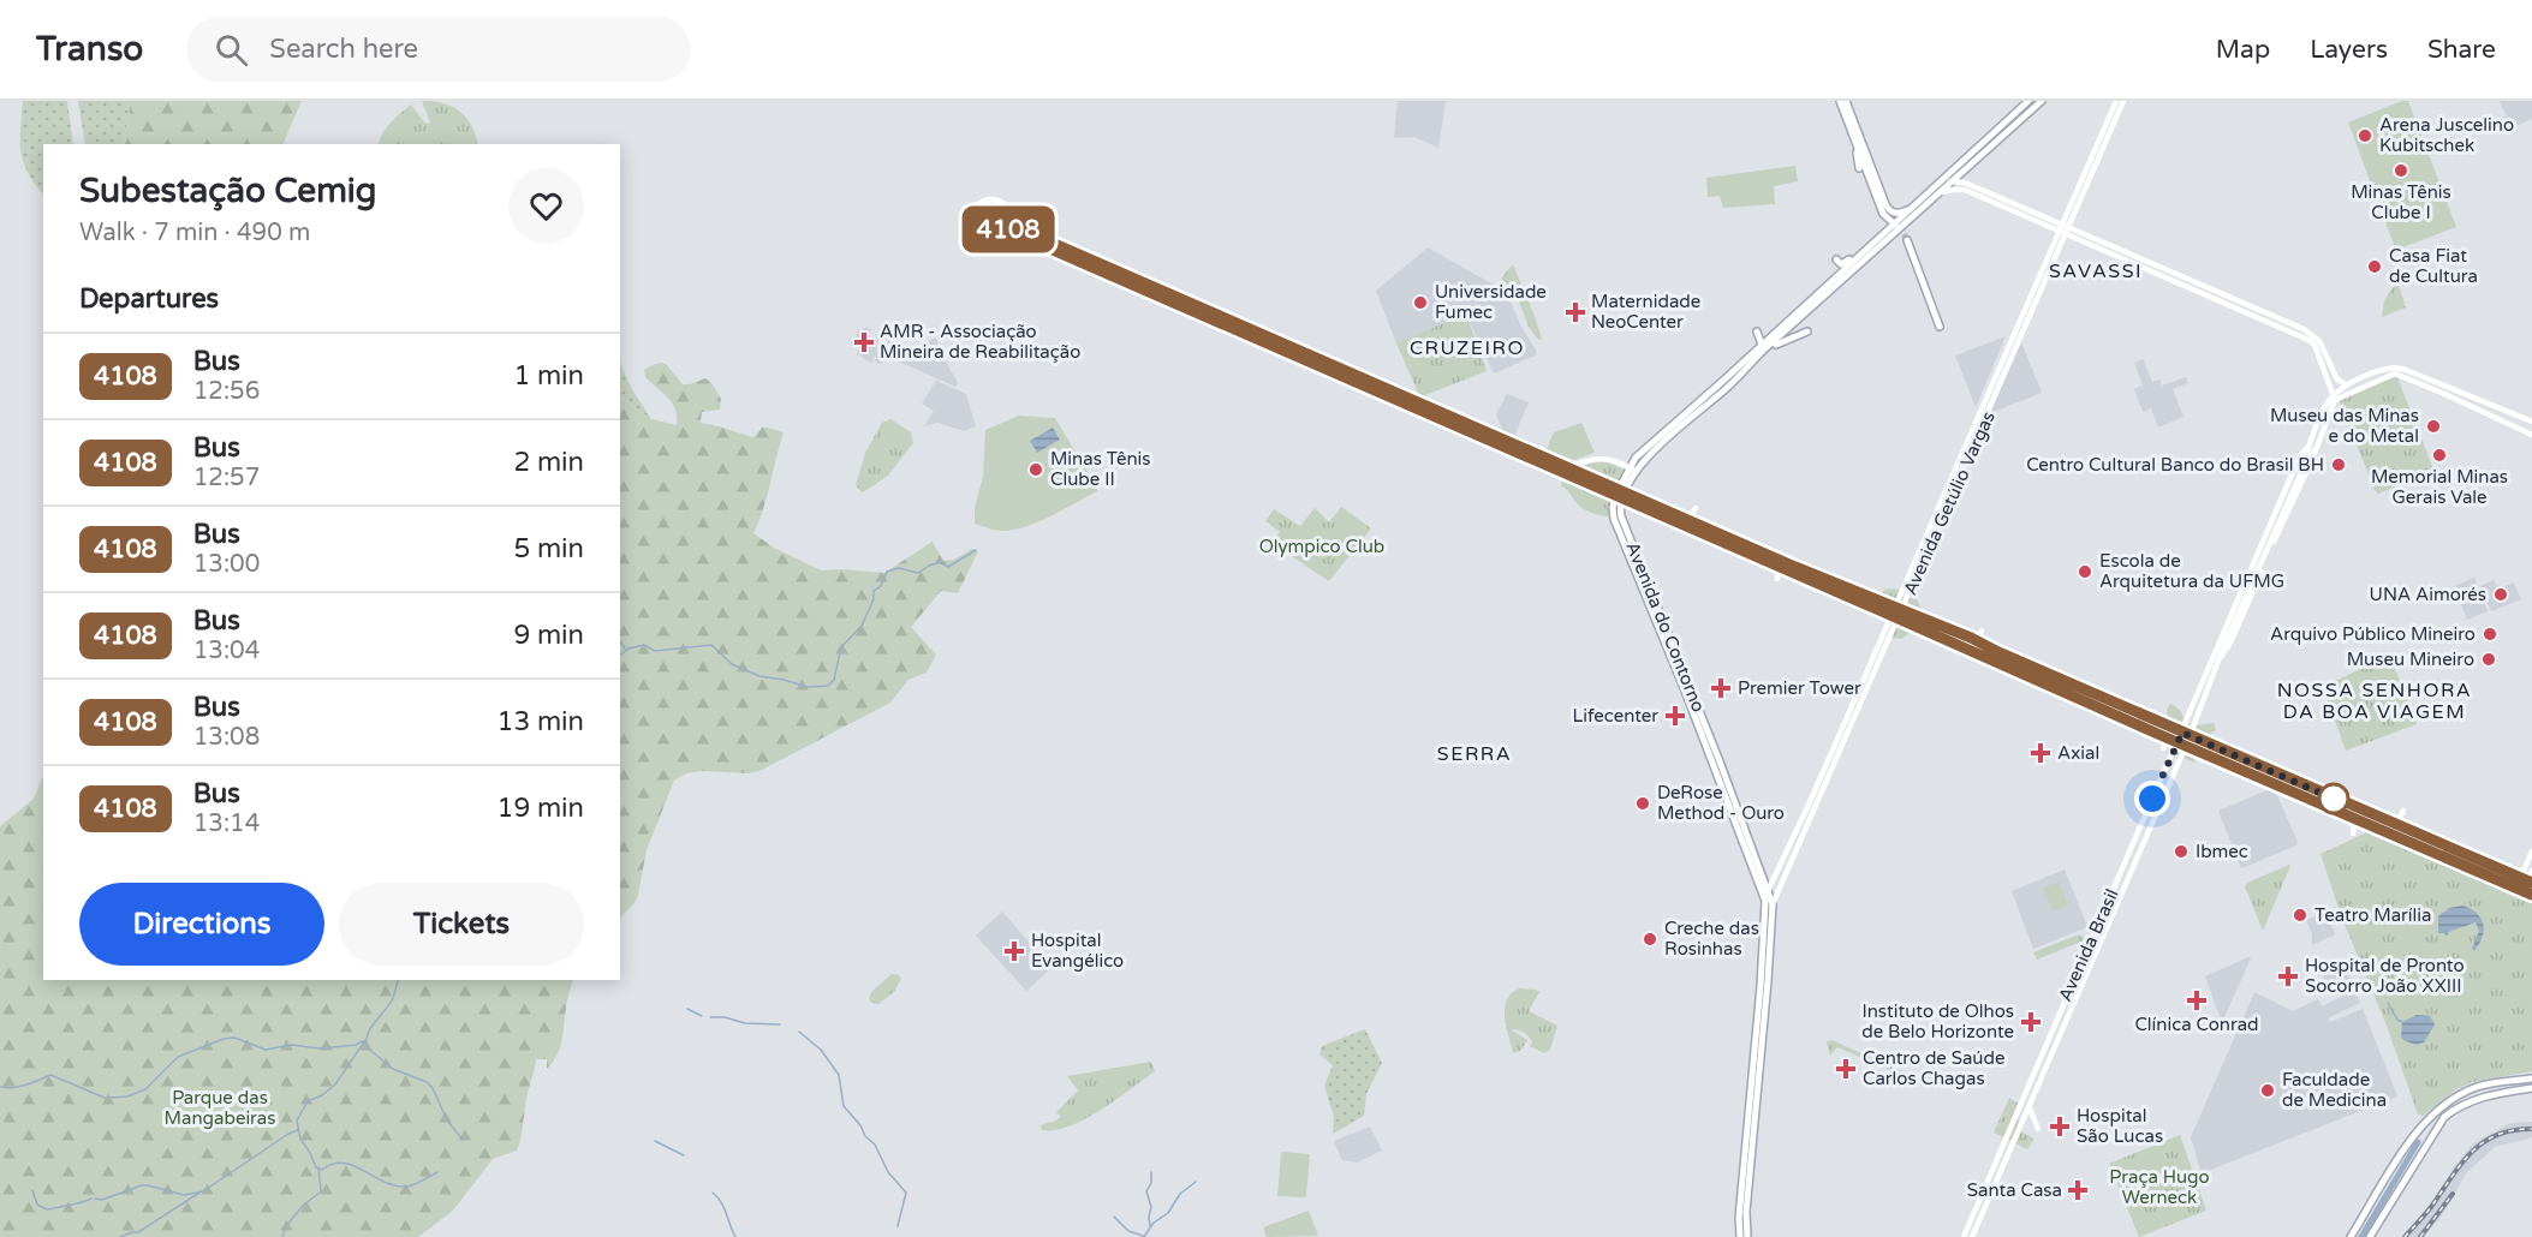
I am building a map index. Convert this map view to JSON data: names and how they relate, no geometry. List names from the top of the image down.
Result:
{
  "streets": {
    "main road": ["Avenida Getúlio Vargas", "Avenida do Contorno", "Avenida Brasil"]
  },
  "crossings": [
    ["Avenida Getúlio Vargas", "Avenida do Contorno"]
  ],
  "districts": [
    "SAVASSI",
    "CRUZEIRO",
    "NOSSA SENHORA DA BOA VIAGEM",
    "SERRA"
  ],
  "parks": ["Olympico Club", "Parque das Mangabeiras", "Praça Hugo Werneck"],
  "places": {
    "other": [
      "Arena Juscelino Kubitschek",
      "Minas Tênis Clube I",
      "Casa Fiat de Cultura",
      "Universidade Fumec",
      "Museu das Minas e do Metal",
      "Memorial Minas Gerais Vale",
      "Centro Cultural Banco do Brasil BH",
      "Minas Tênis Clube II",
      "Escola de Arquitetura da UFMG",
      "UNA Aimorés",
      "Arquivo Público Mineiro",
      "Museu Mineiro",
      "DeRose Method - Ouro",
      "Ibmec",
      "Teatro Marília",
      "Creche das Rosinhas",
      "Faculdade de Medicina"
    ],
    "health": [
      "Maternidade NeoCenter",
      "AMR - Associação Mineira de Reabilitação",
      "Premier Tower",
      "Lifecenter",
      "Axial",
      "Hospital Evangélico",
      "Hospital de Pronto Socorro João XXIII",
      "Clínica Conrad",
      "Instituto de Olhos de Belo Horizonte",
      "Centro de Saúde Carlos Chagas",
      "Hospital São Lucas",
      "Santa Casa"
    ]
  },
  "lines": ["bus line 4108"],
  "page": {
    "header": "Transo",
    "search": "Search here",
    "nav": ["Map", "Layers", "Share"],
    "on_map": "4108",
    "heading": [
      ["Subestação Cemig", "Walk · 7 min · 490 m"],
      "Departures"
    ],
    "list": [
      {
        "mark": "4108",
        "name": "Bus",
        "note": "12:56",
        "value": "1 min"
      },
      {
        "mark": "4108",
        "name": "Bus",
        "note": "12:57",
        "value": "2 min"
      },
      {
        "mark": "4108",
        "name": "Bus",
        "note": "13:00",
        "value": "5 min"
      },
      {
        "mark": "4108",
        "name": "Bus",
        "note": "13:04",
        "value": "9 min"
      },
      {
        "mark": "4108",
        "name": "Bus",
        "note": "13:08",
        "value": "13 min"
      },
      {
        "mark": "4108",
        "name": "Bus",
        "note": "13:14",
        "value": "19 min"
      }
    ],
    "buttons": ["Directions", "Tickets"]
  }
}
